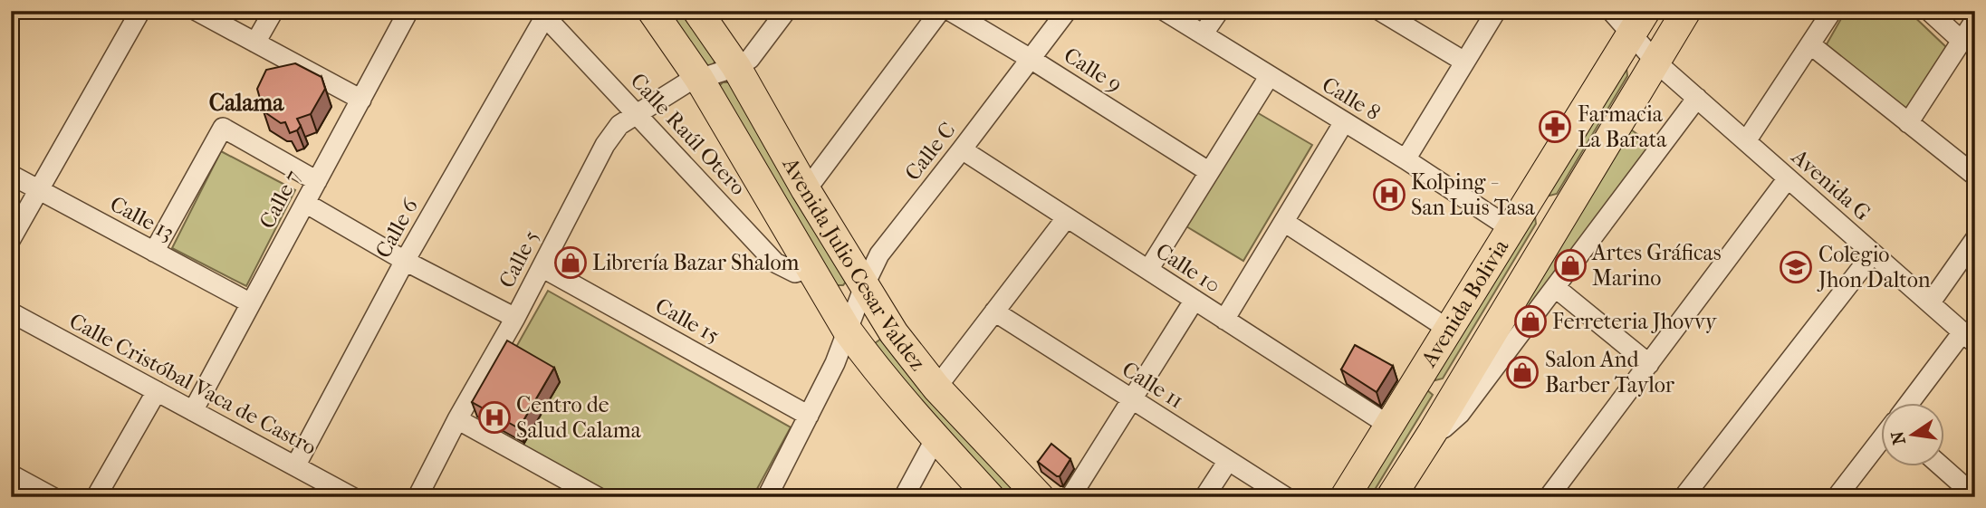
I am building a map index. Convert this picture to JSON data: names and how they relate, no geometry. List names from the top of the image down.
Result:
{
  "streets": {
    "main road": ["Avenida Julio Cesar Valdez", "Avenida Bolivia"],
    "street": [
      "Calle 9",
      "Calle 8",
      "Calle Raúl Otero",
      "Calle C",
      "Avenida G",
      "Calle 7",
      "Calle 13",
      "Calle 6",
      "Calle 5",
      "Calle 10",
      "Calle 15",
      "Calle Cristóbal Vaca de Castro",
      "Calle 11"
    ]
  },
  "crossings": [
    ["Calle 9", "Calle C"],
    ["Calle 8", "Avenida Bolivia"],
    ["Calle Raúl Otero", "Calle 6"],
    ["Calle Raúl Otero", "Calle 5"],
    ["Calle Raúl Otero", "Avenida Julio Cesar Valdez"],
    ["Calle C", "Avenida Julio Cesar Valdez"],
    ["Calle C", "Calle 10"],
    ["Calle C", "Calle 15"],
    ["Avenida G", "Avenida Bolivia"],
    ["Calle 7", "Calle 13"],
    ["Calle 7", "Calle Cristóbal Vaca de Castro"],
    ["Calle 6", "Calle Cristóbal Vaca de Castro"],
    ["Calle 5", "Avenida Julio Cesar Valdez"],
    ["Calle 5", "Calle 15"],
    ["Calle 10", "Avenida Bolivia"]
  ],
  "districts": ["Calama"],
  "places": {
    "pharmacy": ["Farmacia La Barata"],
    "hospital": ["Kolping - San Luis Tasa", "Centro de Salud Calama"],
    "shop": [
      "Librería Bazar Shalom",
      "Artes Gráficas Marino",
      "Ferreteria Jhovvy",
      "Salon And Barber Taylor"
    ],
    "school or university": ["Colegio Jhon Dalton"]
  },
  "north": "left"
}
